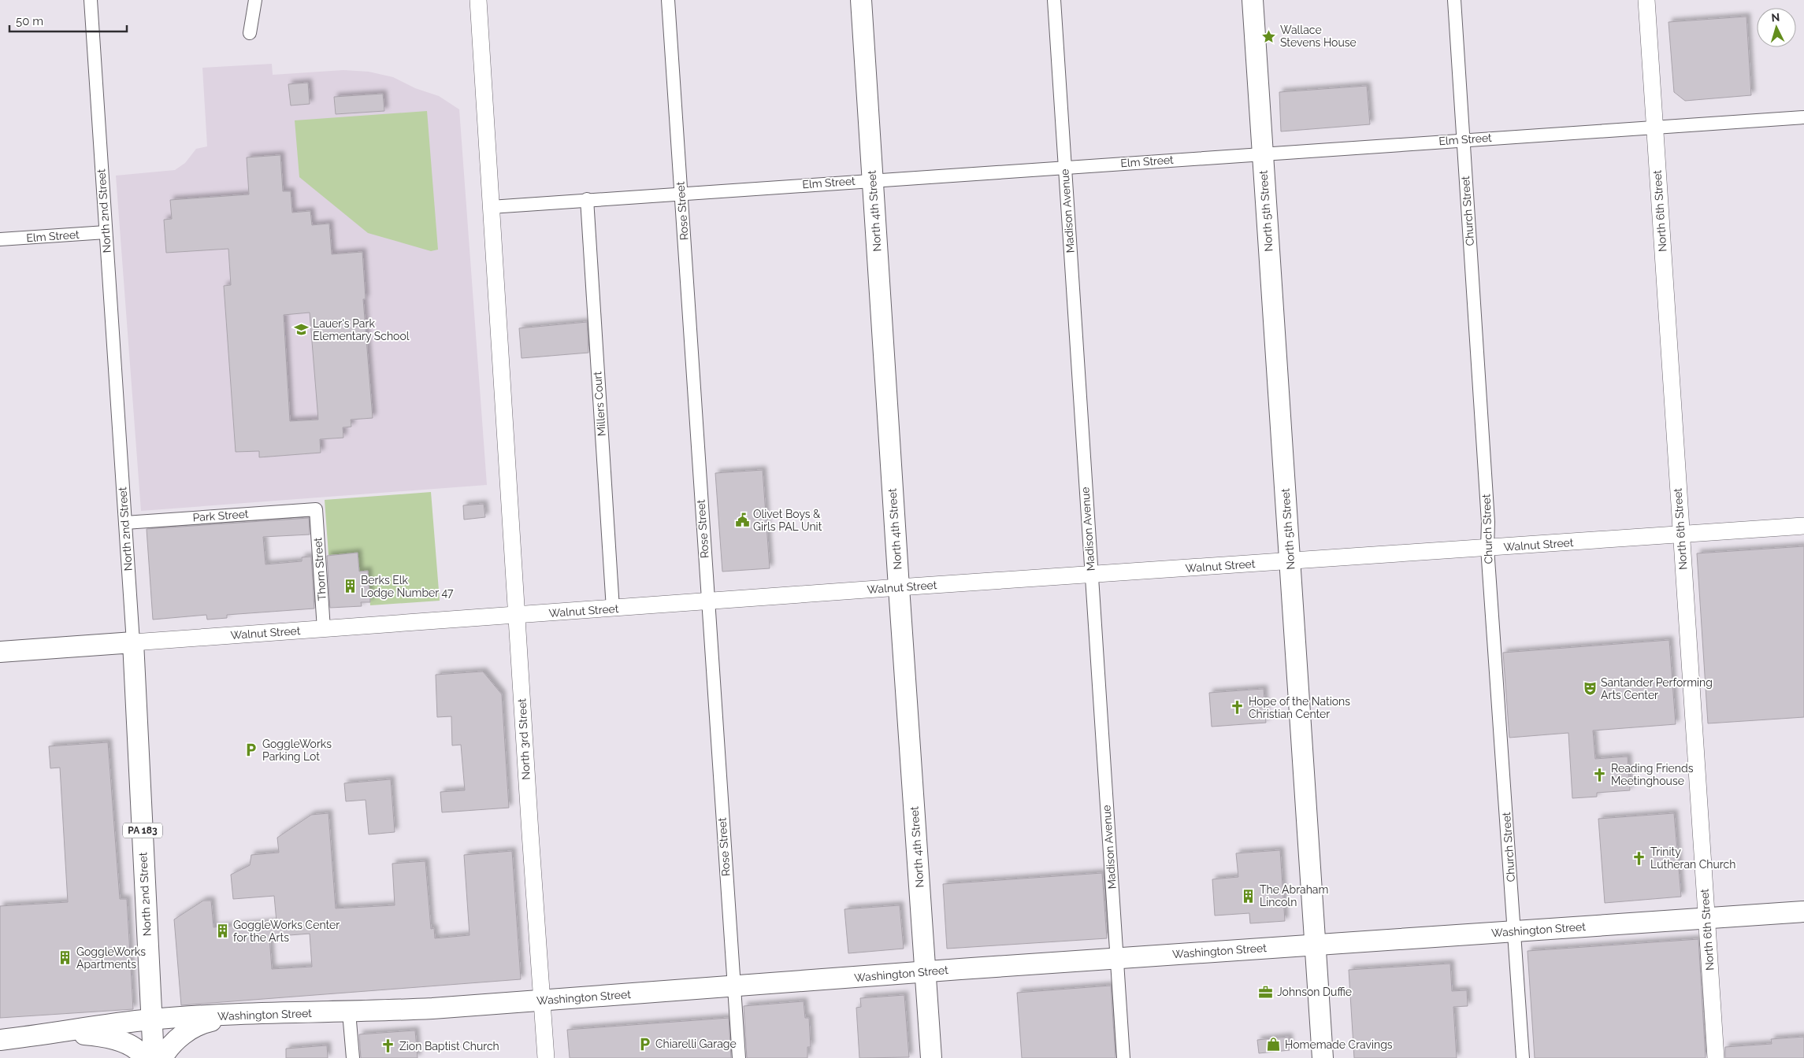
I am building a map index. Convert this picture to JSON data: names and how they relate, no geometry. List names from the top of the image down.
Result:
{
  "streets": {
    "main road": [
      "North 2nd Street",
      "North 4th Street",
      "North 5th Street",
      "Walnut Street",
      "PA 183",
      "Washington Street"
    ],
    "street": [
      "Elm Street",
      "Rose Street",
      "Madison Avenue",
      "Church Street",
      "North 6th Street",
      "Millers Court",
      "Park Street",
      "Thorn Street",
      "North 3rd Street"
    ]
  },
  "crossings": [
    ["Elm Street", "North 2nd Street"],
    ["Elm Street", "Rose Street"],
    ["Elm Street", "North 4th Street"],
    ["Elm Street", "Madison Avenue"],
    ["Elm Street", "North 5th Street"],
    ["Elm Street", "Church Street"],
    ["Elm Street", "North 6th Street"],
    ["Elm Street", "Millers Court"],
    ["Elm Street", "North 3rd Street"],
    ["North 2nd Street", "Park Street"],
    ["North 2nd Street", "Walnut Street"],
    ["North 2nd Street", "Washington Street"],
    ["Rose Street", "Walnut Street"],
    ["Rose Street", "Washington Street"],
    ["North 4th Street", "Walnut Street"],
    ["North 4th Street", "Washington Street"],
    ["Madison Avenue", "Walnut Street"],
    ["Madison Avenue", "Washington Street"],
    ["North 5th Street", "Walnut Street"],
    ["North 5th Street", "Washington Street"],
    ["Church Street", "Walnut Street"],
    ["Church Street", "Washington Street"],
    ["North 6th Street", "Walnut Street"],
    ["North 6th Street", "Washington Street"],
    ["Millers Court", "Walnut Street"],
    ["Park Street", "Thorn Street"],
    ["Walnut Street", "Thorn Street"],
    ["Walnut Street", "North 3rd Street"],
    ["North 3rd Street", "Washington Street"]
  ],
  "places": {
    "place": ["Wallace Stevens House"],
    "school or university": ["Lauer's Park Elementary School"],
    "public building": ["Olivet Boys & Girls PAL Unit"],
    "building": [
      "Berks Elk Lodge Number 47",
      "The Abraham Lincoln",
      "GoggleWorks Center for the Arts",
      "GoggleWorks Apartments"
    ],
    "theatre": ["Santander Performing Arts Center"],
    "church": [
      "Hope of the Nations Christian Center",
      "Reading Friends Meetinghouse",
      "Trinity Lutheran Church",
      "Zion Baptist Church"
    ],
    "parking": ["GoggleWorks Parking Lot", "Chiarelli Garage"],
    "office": ["Johnson Duffie"],
    "shop": ["Homemade Cravings"]
  },
  "scale_bar": "50 m",
  "north": "top"
}
